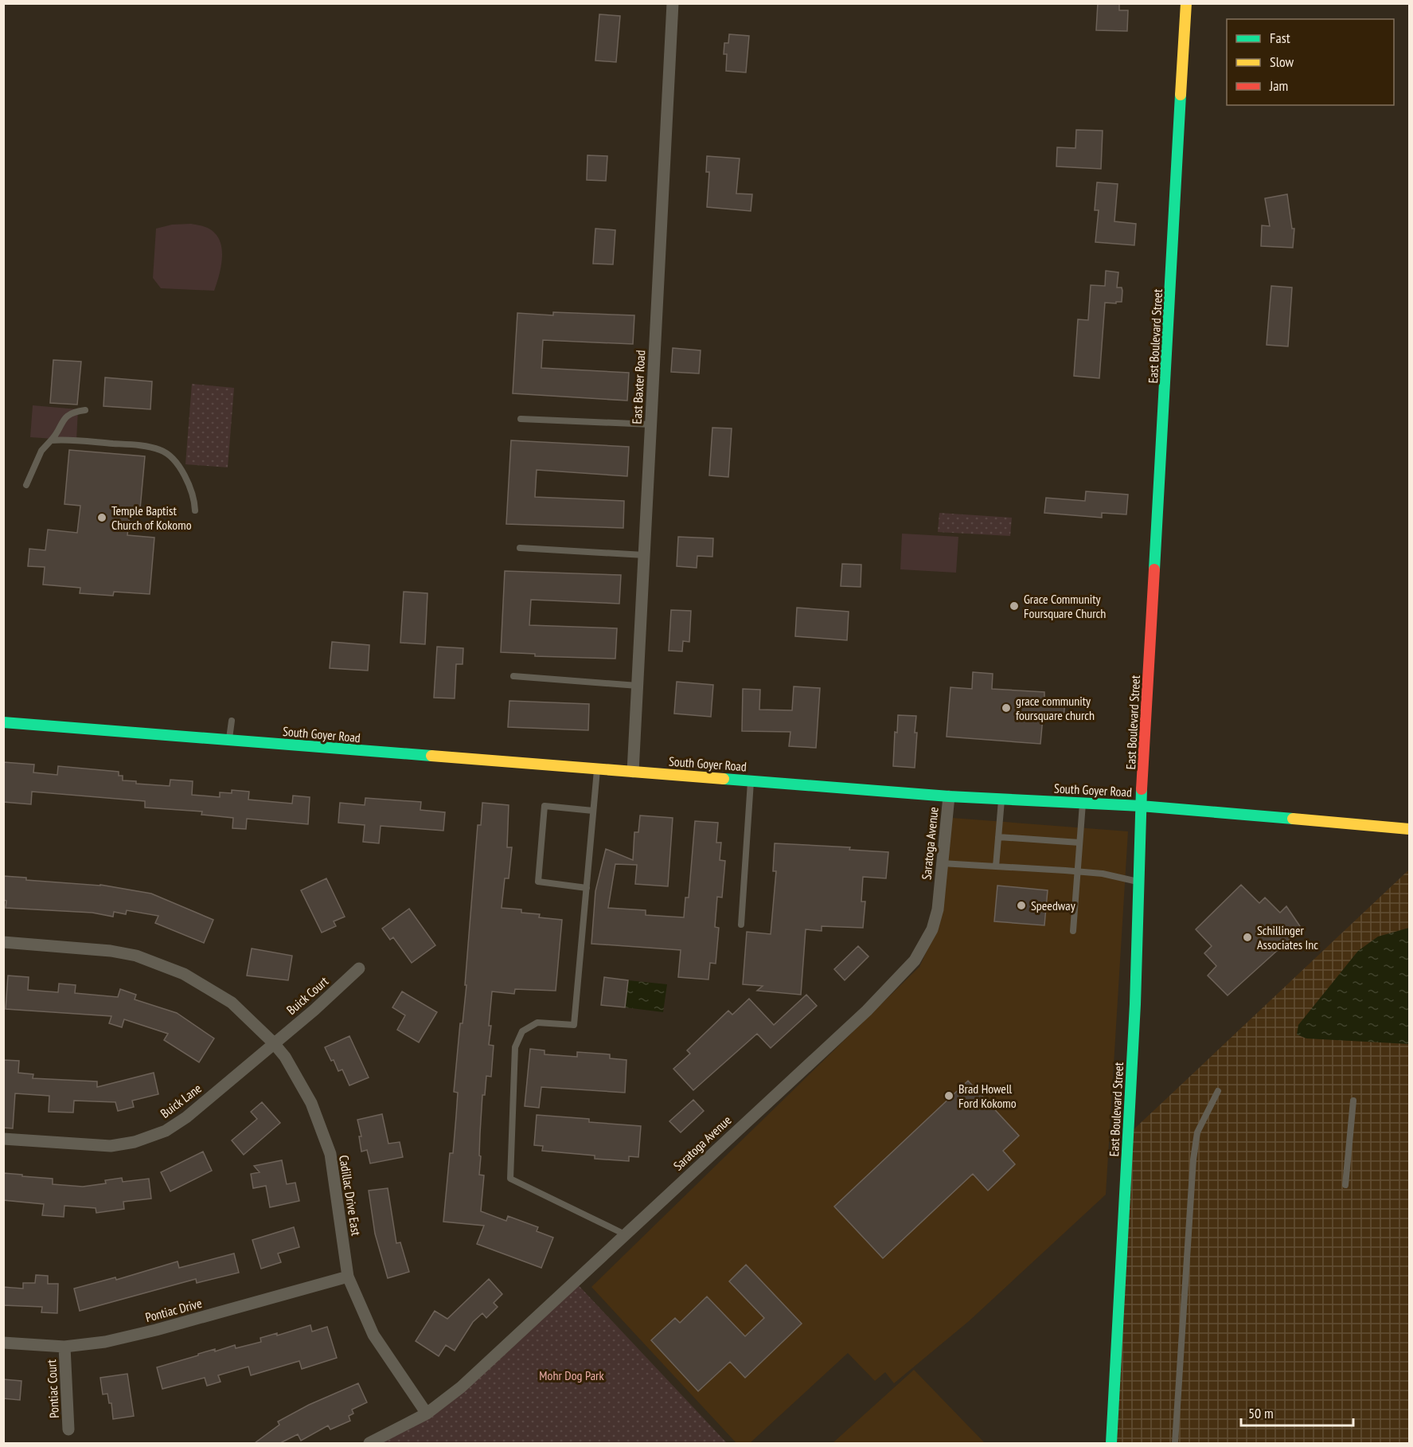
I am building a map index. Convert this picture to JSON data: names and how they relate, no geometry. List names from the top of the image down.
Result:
{
  "streets": {
    "main road": ["East Boulevard Street", "South Goyer Road"],
    "street": [
      "East Baxter Road",
      "Saratoga Avenue",
      "Buick Court",
      "Buick Lane",
      "Cadillac Drive East",
      "Pontiac Drive",
      "Pontiac Court"
    ]
  },
  "crossings": [
    ["East Boulevard Street", "South Goyer Road"],
    ["East Baxter Road", "South Goyer Road"],
    ["South Goyer Road", "Saratoga Avenue"],
    ["Saratoga Avenue", "Cadillac Drive East"],
    ["Buick Court", "Buick Lane"],
    ["Buick Court", "Cadillac Drive East"],
    ["Buick Lane", "Cadillac Drive East"],
    ["Cadillac Drive East", "Pontiac Drive"],
    ["Pontiac Drive", "Pontiac Court"]
  ],
  "parks": ["Mohr Dog Park"],
  "places": [
    "Temple Baptist Church of Kokomo",
    "Grace Community Foursquare Church",
    "grace community foursquare church",
    "Speedway",
    "Schillinger Associates Inc",
    "Brad Howell Ford Kokomo"
  ],
  "legend": ["Fast", "Slow", "Jam"],
  "scale_bar": "50 m"
}
